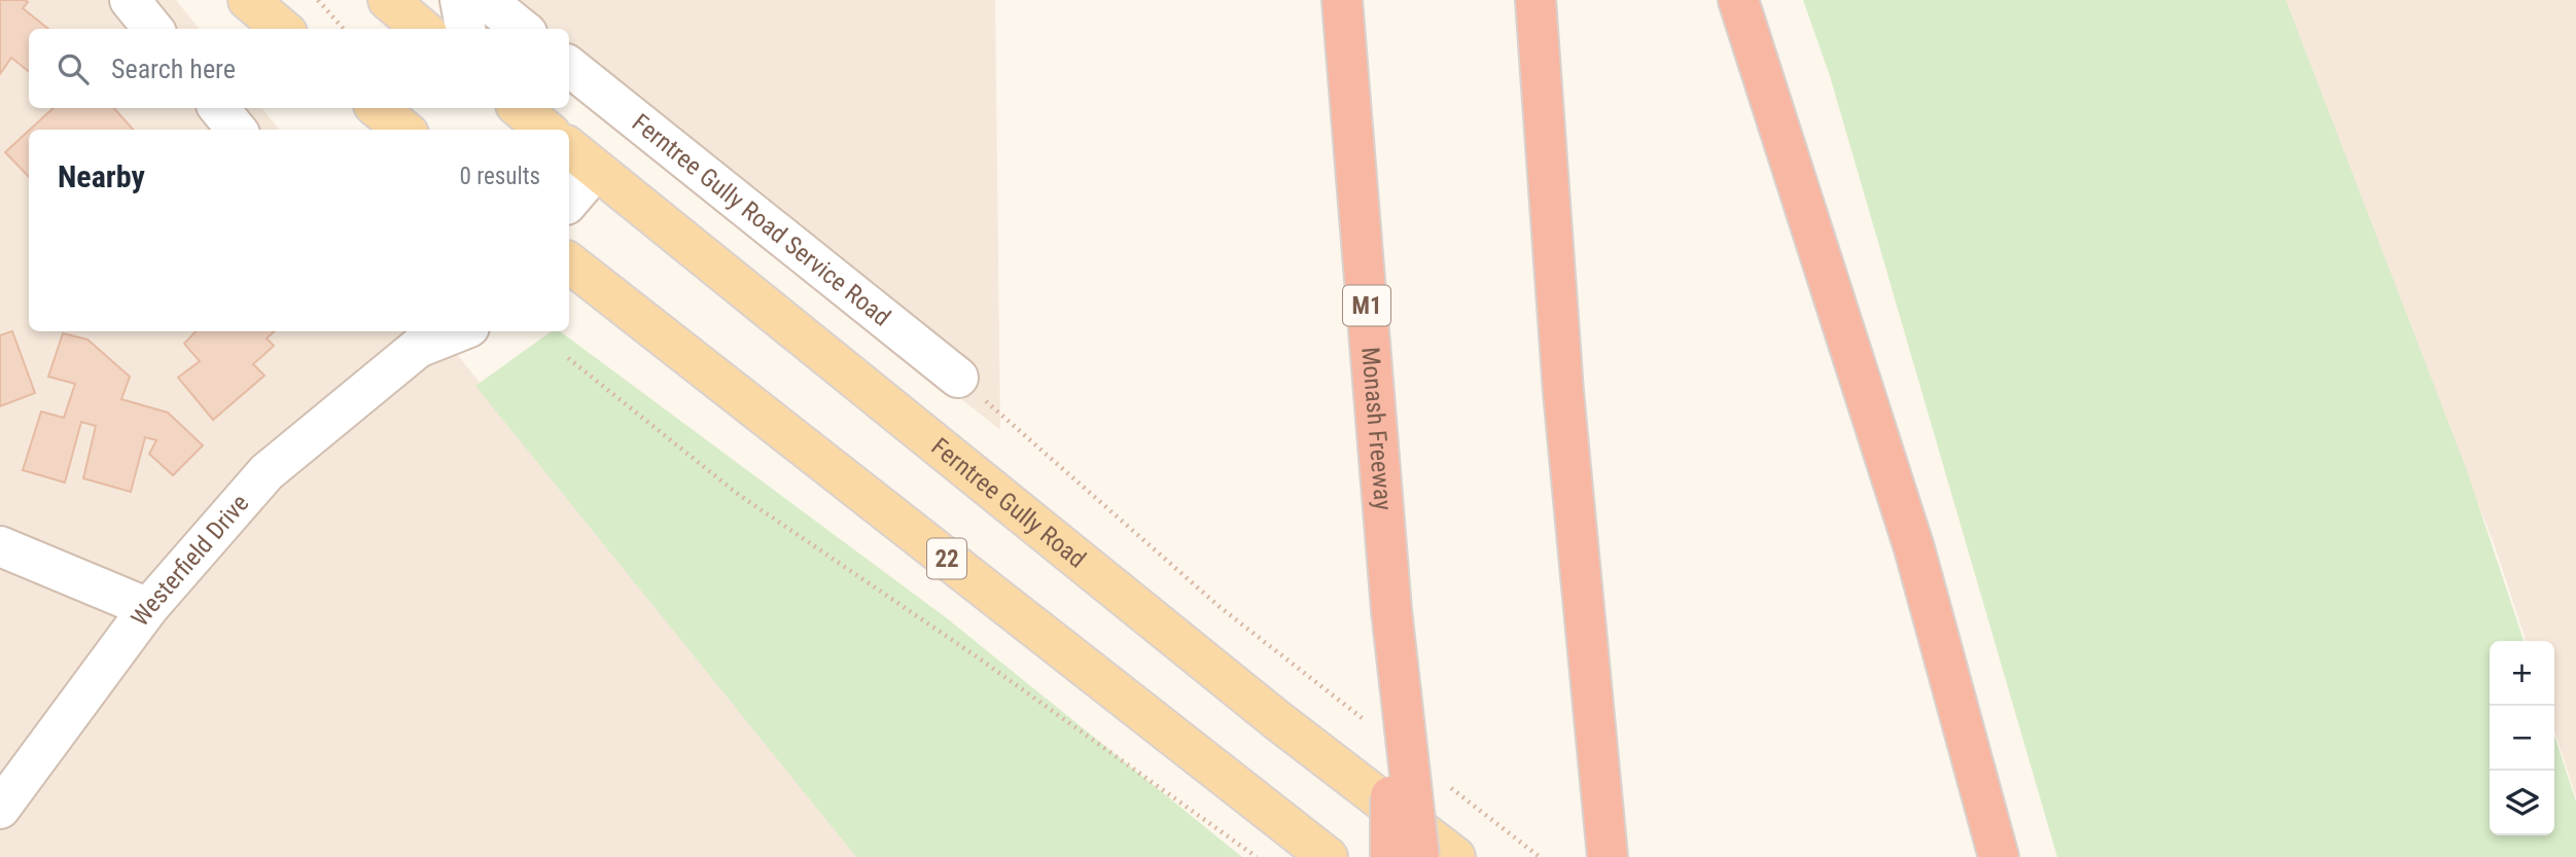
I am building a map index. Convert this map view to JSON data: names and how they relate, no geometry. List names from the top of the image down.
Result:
{
  "streets": {
    "highway": ["M1", "Monash Freeway"],
    "main road": ["Ferntree Gully Road", "22"],
    "street": ["Ferntree Gully Road Service Road", "Westerfield Drive"]
  },
  "page": {
    "search": "Search here",
    "heading": ["Nearby", "0 results"],
    "map_buttons": ["+", "−"]
  }
}
